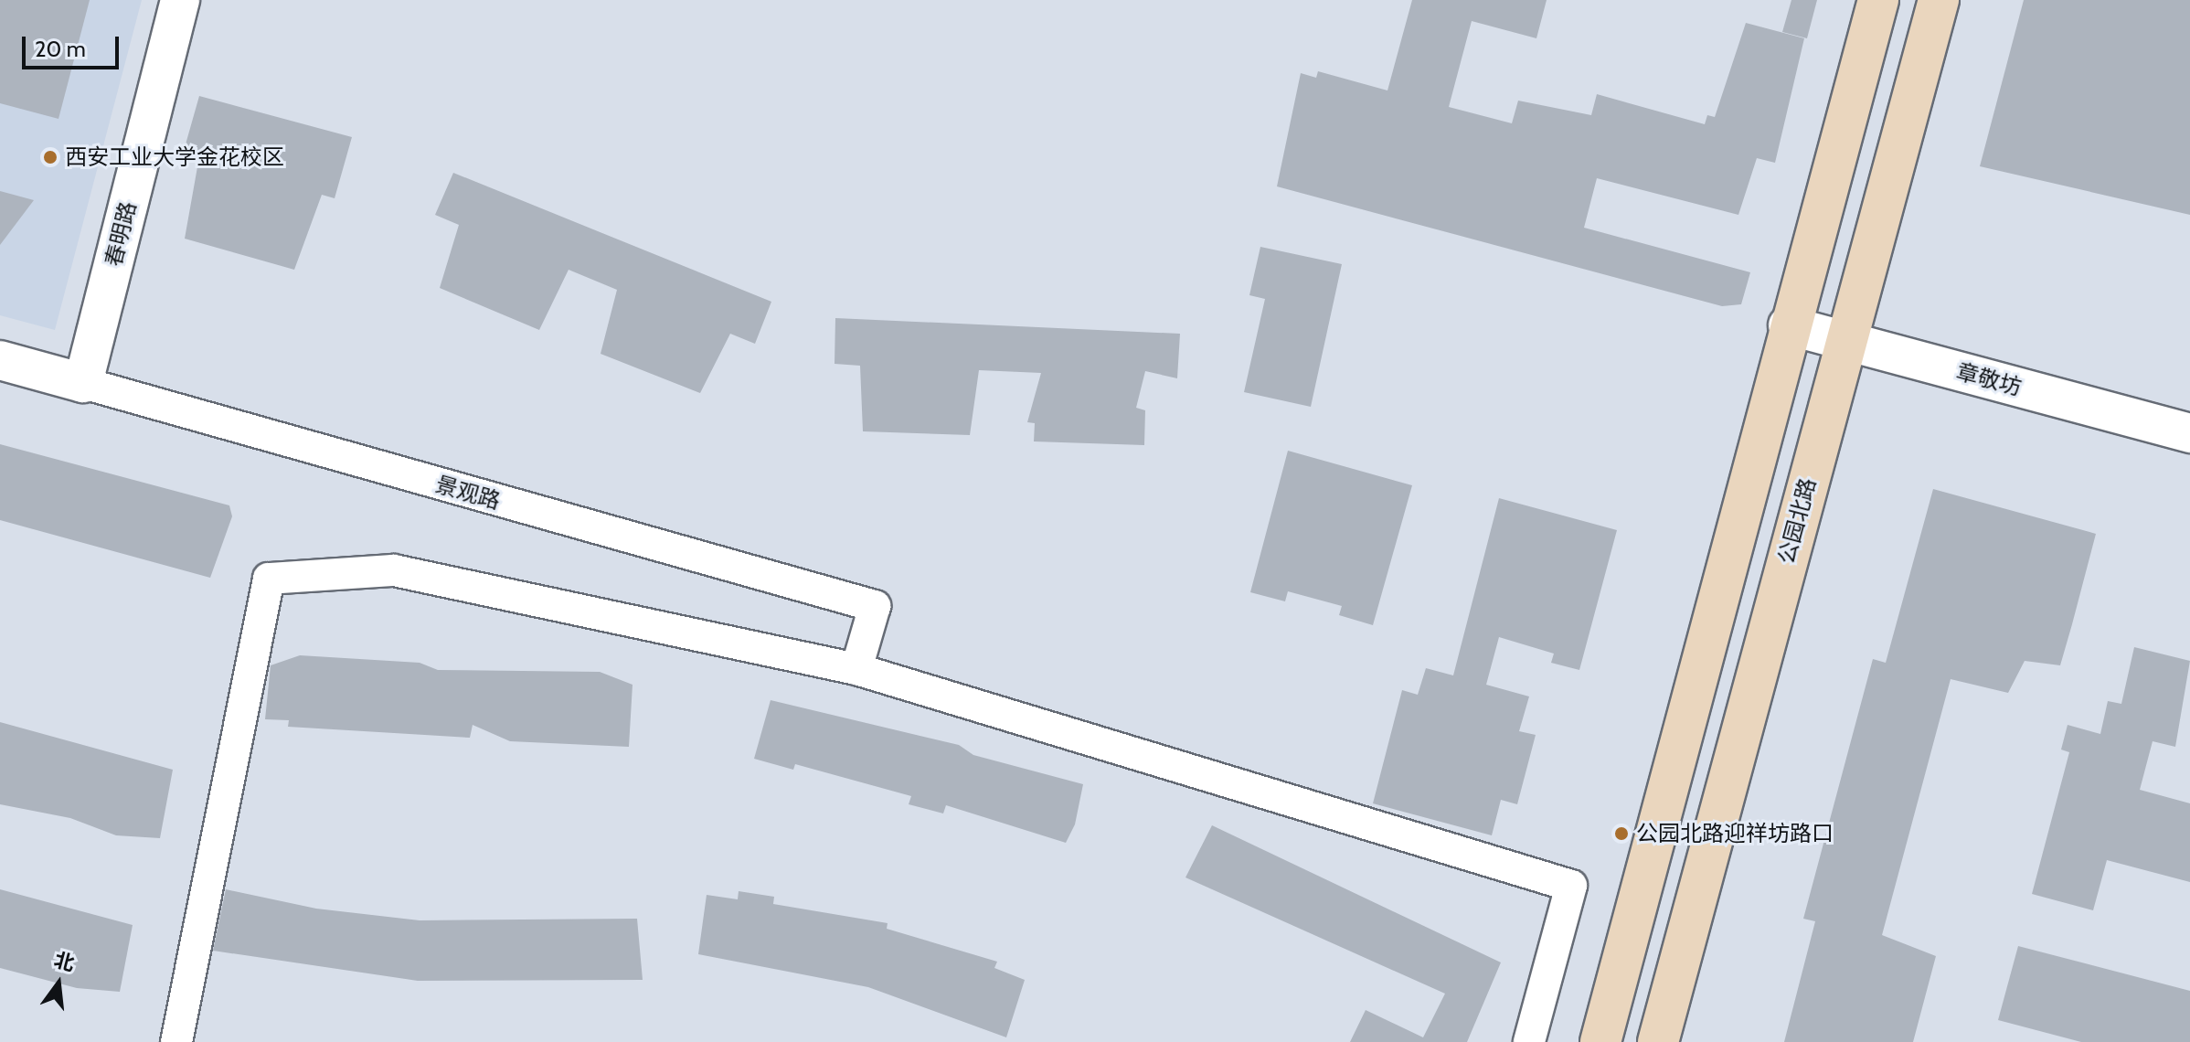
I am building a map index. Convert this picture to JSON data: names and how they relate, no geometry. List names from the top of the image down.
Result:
{
  "streets": {
    "main road": ["公园北路"],
    "street": ["春明路", "章敬坊", "景观路"]
  },
  "crossings": [
    ["春明路", "景观路"],
    ["章敬坊", "公园北路"]
  ],
  "places": ["西安工业大学金花校区", "公园北路迎祥坊路口"],
  "scale_bar": "20 m",
  "north": "top"
}
